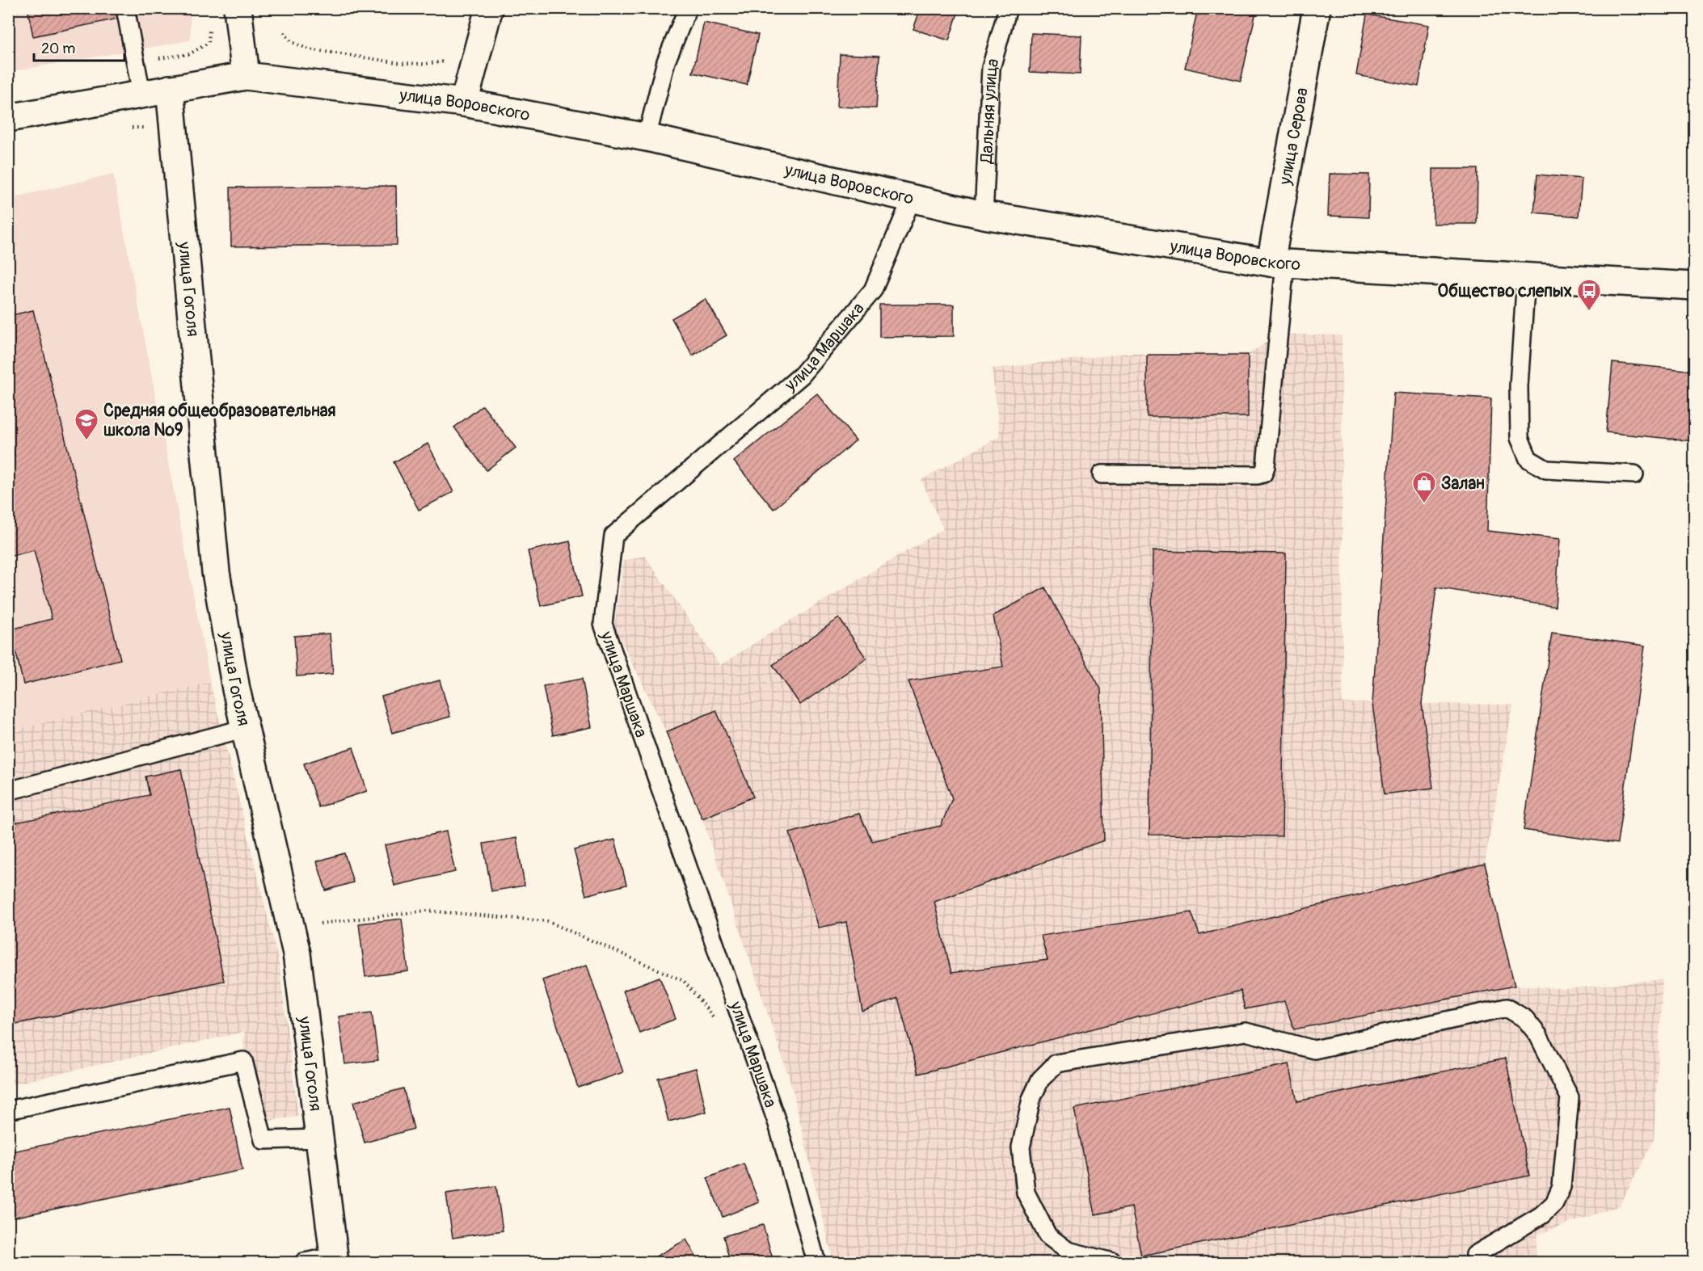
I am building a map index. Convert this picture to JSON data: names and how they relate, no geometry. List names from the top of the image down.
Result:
{
  "streets": {
    "street": ["улица Воровского", "улица Серова", "улица Гоголя"],
    "lane": ["Дальняя улица", "улица Маршака"]
  },
  "crossings": [
    ["улица Воровского", "Дальняя улица"],
    ["улица Воровского", "улица Серова"],
    ["улица Воровского", "улица Гоголя"],
    ["улица Воровского", "улица Маршака"]
  ],
  "places": {
    "bus stop": ["Общество слепых"],
    "school or university": ["Средняя общеобразовательная школа №9"],
    "shop": ["Залан"]
  },
  "scale_bar": "20 m"
}
